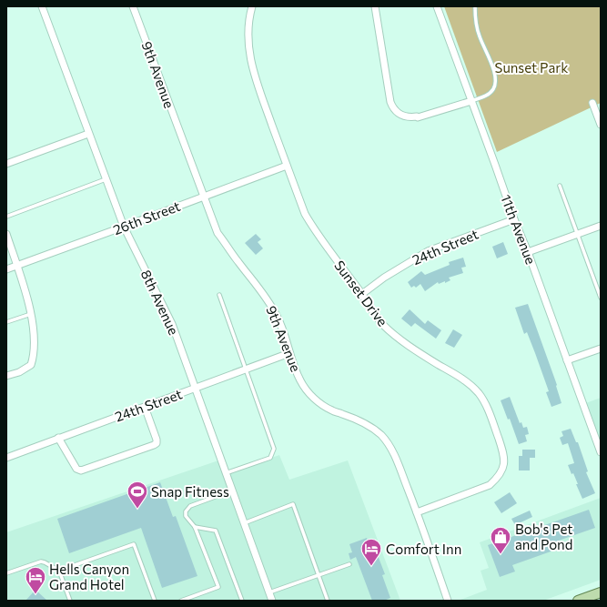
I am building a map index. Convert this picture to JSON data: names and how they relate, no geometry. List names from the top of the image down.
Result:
{
  "streets": {
    "street": [
      "9th Avenue",
      "26th Street",
      "11th Avenue",
      "24th Street",
      "Sunset Drive",
      "8th Avenue"
    ]
  },
  "crossings": [
    ["9th Avenue", "26th Street"],
    ["9th Avenue", "24th Street"],
    ["9th Avenue", "Sunset Drive"],
    ["26th Street", "Sunset Drive"],
    ["26th Street", "8th Avenue"],
    ["11th Avenue", "24th Street"],
    ["24th Street", "Sunset Drive"],
    ["24th Street", "8th Avenue"]
  ],
  "parks": ["Sunset Park"],
  "places": {
    "sports": ["Snap Fitness"],
    "shop": ["Bob's Pet and Pond"],
    "hotel": ["Comfort Inn", "Hells Canyon Grand Hotel"]
  }
}
